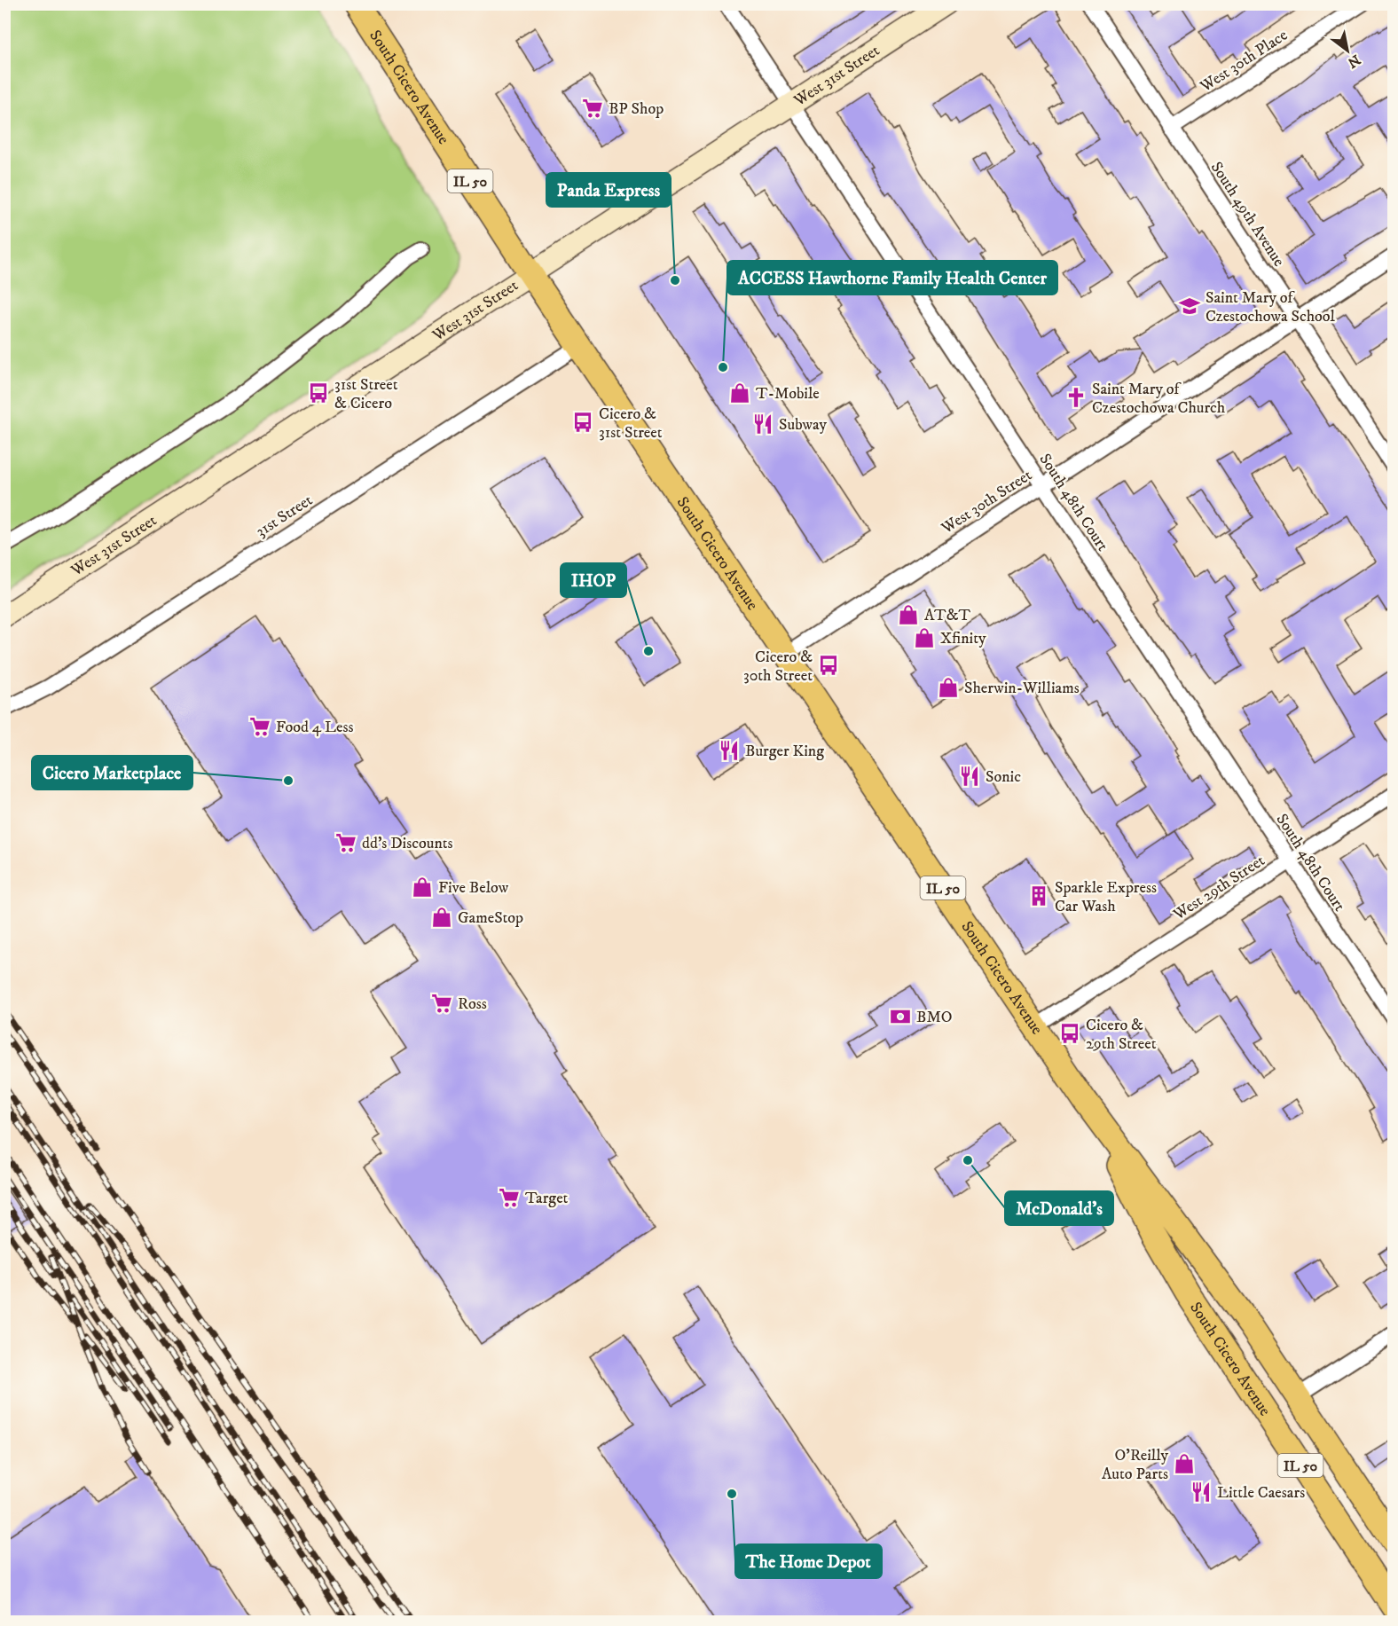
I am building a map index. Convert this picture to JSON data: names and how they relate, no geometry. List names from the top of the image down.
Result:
{
  "streets": {
    "main road": ["West 31st Street", "South Cicero Avenue", "IL 50"],
    "street": [
      "West 30th Place",
      "South 49th Avenue",
      "West 30th Street",
      "South 48th Court",
      "31st Street",
      "West 29th Street"
    ]
  },
  "crossings": [
    ["West 30th Place", "South 49th Avenue"],
    ["West 31st Street", "South Cicero Avenue"],
    ["West 31st Street", "South 48th Court"],
    ["South Cicero Avenue", "West 30th Street"],
    ["South Cicero Avenue", "31st Street"],
    ["South Cicero Avenue", "West 29th Street"],
    ["South 49th Avenue", "West 30th Street"],
    ["West 30th Street", "South 48th Court"],
    ["South 48th Court", "West 29th Street"]
  ],
  "places": {
    "supermarket": [
      "BP Shop",
      "Food 4 Less",
      "dd's Discounts",
      "Ross",
      "Target"
    ],
    "other": [
      "Panda Express",
      "ACCESS Hawthorne Family Health Center",
      "IHOP",
      "Cicero Marketplace",
      "McDonald's",
      "The Home Depot"
    ],
    "school or university": ["Saint Mary of Czestochowa School"],
    "bus stop": [
      "31st Street & Cicero",
      "Cicero & 31st Street",
      "Cicero & 30th Street",
      "Cicero & 29th Street"
    ],
    "shop": [
      "T-Mobile",
      "AT&T",
      "Xfinity",
      "Sherwin-Williams",
      "Five Below",
      "GameStop",
      "O'Reilly Auto Parts"
    ],
    "church": ["Saint Mary of Czestochowa Church"],
    "restaurant": [
      "Subway",
      "Burger King",
      "Sonic",
      "Little Caesars"
    ],
    "building": ["Sparkle Express Car Wash"],
    "bank": ["BMO"]
  },
  "north": "bottom right"
}
